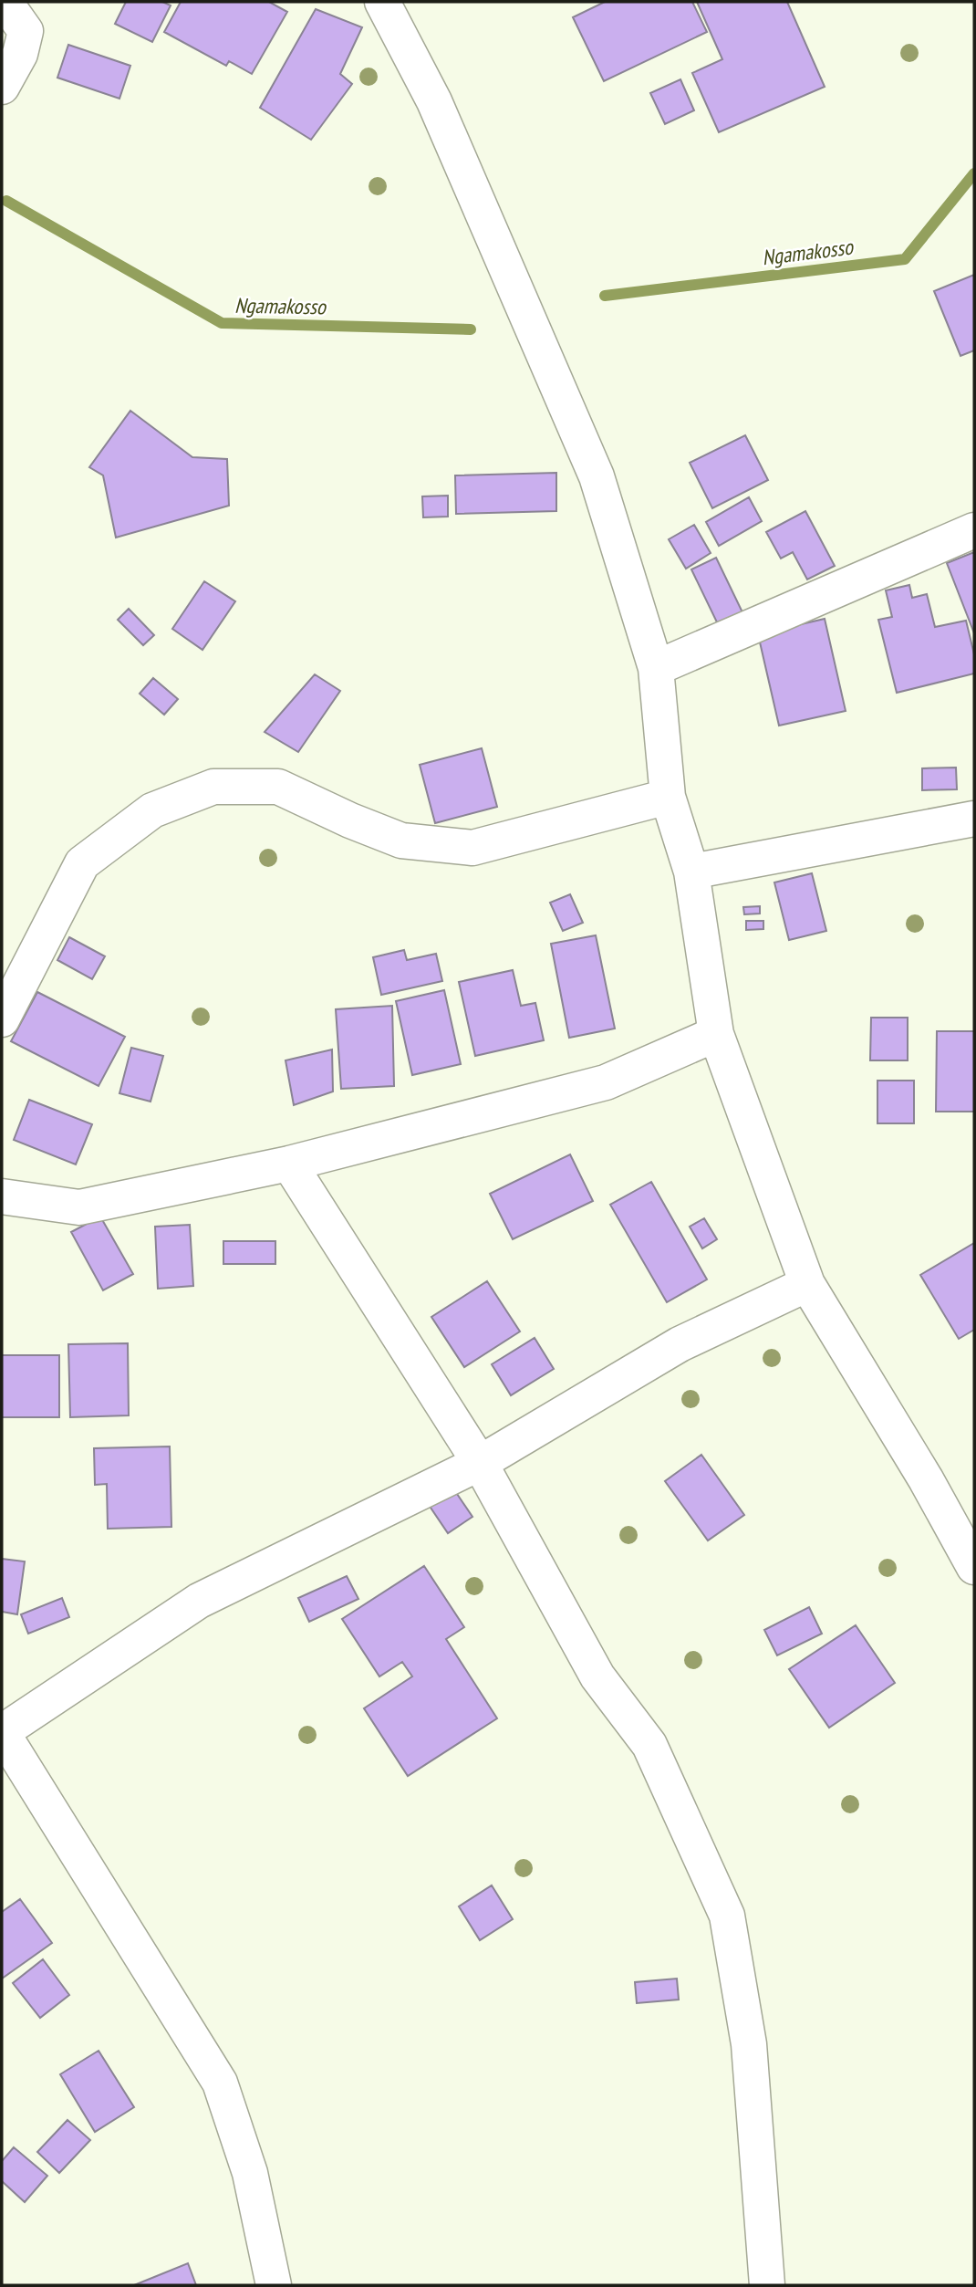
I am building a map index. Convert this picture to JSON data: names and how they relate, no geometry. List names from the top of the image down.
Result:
{
  "water": ["Ngamakosso"]
}
